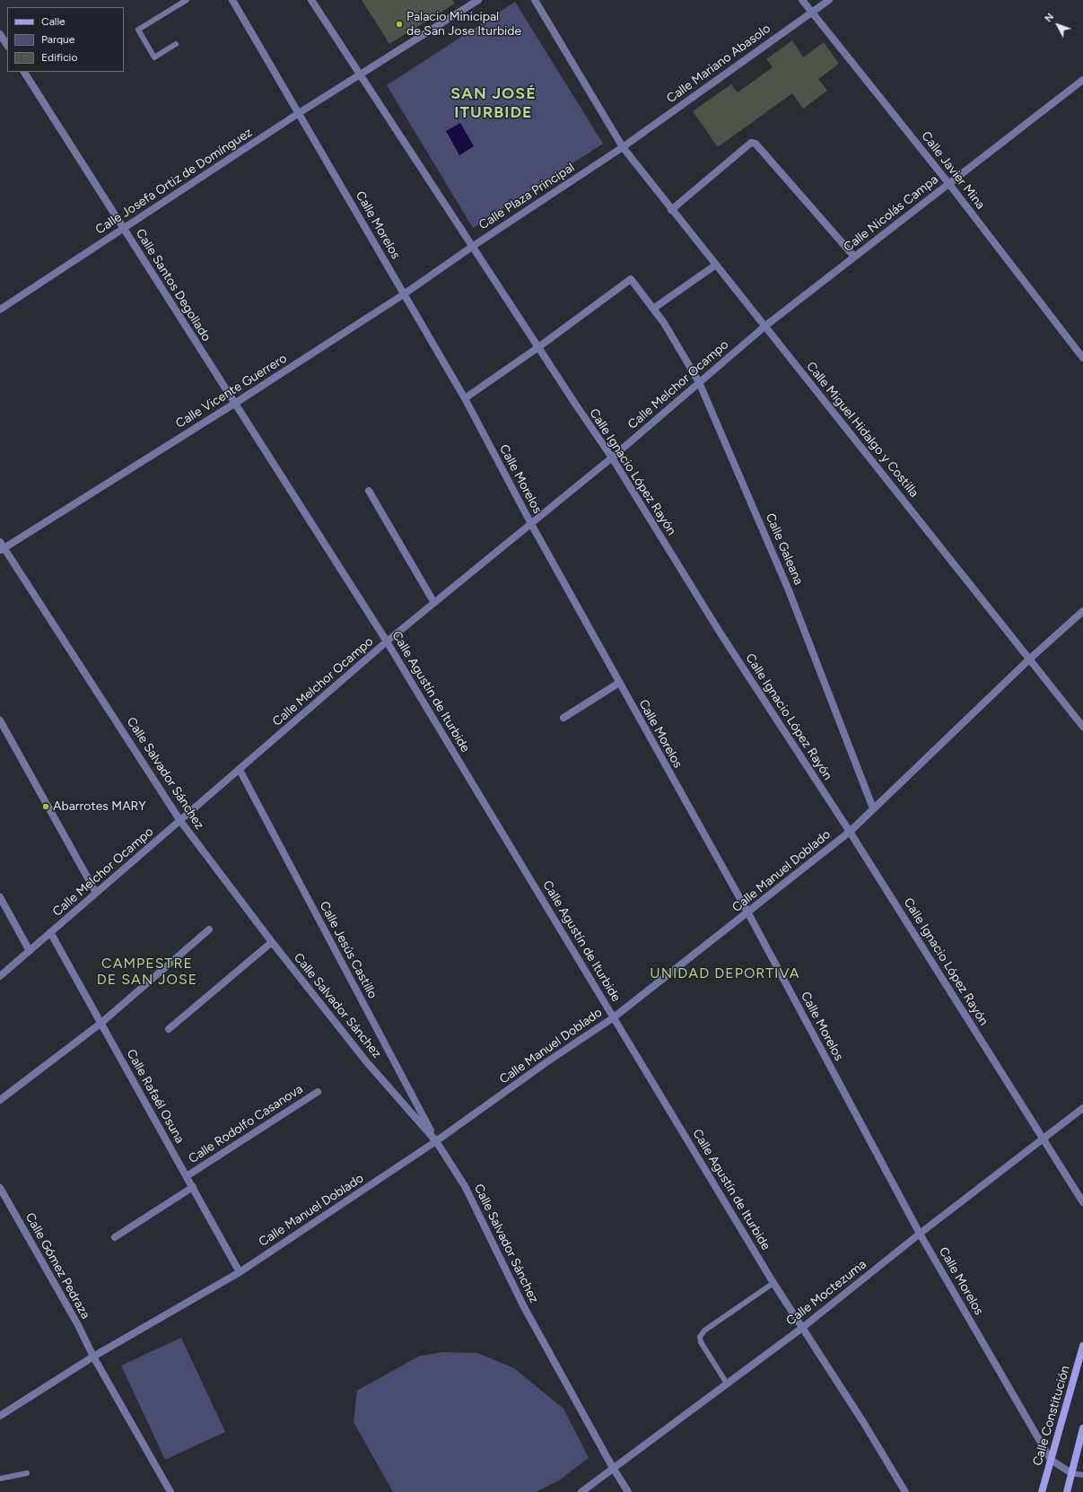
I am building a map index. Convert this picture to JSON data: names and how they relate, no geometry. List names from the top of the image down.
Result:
{
  "streets": {
    "main road": ["Calle Constitución"],
    "street": [
      "Calle Mariano Abasolo",
      "Calle Javier Mina",
      "Calle Josefa Ortiz de Domínguez",
      "Calle Plaza Principal",
      "Calle Nicolás Campa",
      "Calle Morelos",
      "Calle Santos Degollado",
      "Calle Melchor Ocampo",
      "Calle Vicente Guerrero",
      "Calle Miguel Hidalgo y Costilla",
      "Calle Ignacio López Rayón",
      "Calle Galeana",
      "Calle Agustín de Iturbide",
      "Calle Salvador Sánchez",
      "Calle Manuel Doblado",
      "Calle Jesús Castillo",
      "Calle Rafaél Osuna",
      "Calle Rodolfo Casanova",
      "Calle Gómez Pedraza",
      "Calle Moctezuma"
    ]
  },
  "crossings": [
    ["Calle Mariano Abasolo", "Calle Javier Mina"],
    ["Calle Mariano Abasolo", "Calle Plaza Principal"],
    ["Calle Mariano Abasolo", "Calle Miguel Hidalgo y Costilla"],
    ["Calle Javier Mina", "Calle Nicolás Campa"],
    ["Calle Josefa Ortiz de Domínguez", "Calle Plaza Principal"],
    ["Calle Josefa Ortiz de Domínguez", "Calle Morelos"],
    ["Calle Josefa Ortiz de Domínguez", "Calle Santos Degollado"],
    ["Calle Plaza Principal", "Calle Vicente Guerrero"],
    ["Calle Plaza Principal", "Calle Miguel Hidalgo y Costilla"],
    ["Calle Plaza Principal", "Calle Ignacio López Rayón"],
    ["Calle Nicolás Campa", "Calle Melchor Ocampo"],
    ["Calle Nicolás Campa", "Calle Miguel Hidalgo y Costilla"],
    ["Calle Morelos", "Calle Melchor Ocampo"],
    ["Calle Morelos", "Calle Vicente Guerrero"],
    ["Calle Morelos", "Calle Manuel Doblado"],
    ["Calle Morelos", "Calle Moctezuma"],
    ["Calle Morelos", "Calle Constitución"],
    ["Calle Santos Degollado", "Calle Vicente Guerrero"],
    ["Calle Santos Degollado", "Calle Agustín de Iturbide"],
    ["Calle Melchor Ocampo", "Calle Miguel Hidalgo y Costilla"],
    ["Calle Melchor Ocampo", "Calle Ignacio López Rayón"],
    ["Calle Melchor Ocampo", "Calle Galeana"],
    ["Calle Melchor Ocampo", "Calle Agustín de Iturbide"],
    ["Calle Melchor Ocampo", "Calle Salvador Sánchez"],
    ["Calle Melchor Ocampo", "Calle Jesús Castillo"],
    ["Calle Melchor Ocampo", "Calle Rafaél Osuna"],
    ["Calle Vicente Guerrero", "Calle Ignacio López Rayón"],
    ["Calle Vicente Guerrero", "Calle Agustín de Iturbide"],
    ["Calle Vicente Guerrero", "Calle Salvador Sánchez"],
    ["Calle Miguel Hidalgo y Costilla", "Calle Manuel Doblado"],
    ["Calle Ignacio López Rayón", "Calle Galeana"],
    ["Calle Ignacio López Rayón", "Calle Manuel Doblado"],
    ["Calle Ignacio López Rayón", "Calle Moctezuma"],
    ["Calle Galeana", "Calle Manuel Doblado"],
    ["Calle Agustín de Iturbide", "Calle Manuel Doblado"],
    ["Calle Agustín de Iturbide", "Calle Moctezuma"],
    ["Calle Salvador Sánchez", "Calle Manuel Doblado"],
    ["Calle Salvador Sánchez", "Calle Jesús Castillo"],
    ["Calle Salvador Sánchez", "Calle Moctezuma"],
    ["Calle Manuel Doblado", "Calle Jesús Castillo"],
    ["Calle Manuel Doblado", "Calle Rafaél Osuna"],
    ["Calle Manuel Doblado", "Calle Gómez Pedraza"],
    ["Calle Rafaél Osuna", "Calle Rodolfo Casanova"]
  ],
  "districts": ["SAN JOSÉ ITURBIDE", "CAMPESTRE DE SAN JOSE", "UNIDAD DEPORTIVA"],
  "places": ["Palacio Minicipal de San Jose Iturbide", "Abarrotes MARY"],
  "legend": ["Calle", "Parque", "Edificio"],
  "north": "top left"
}
